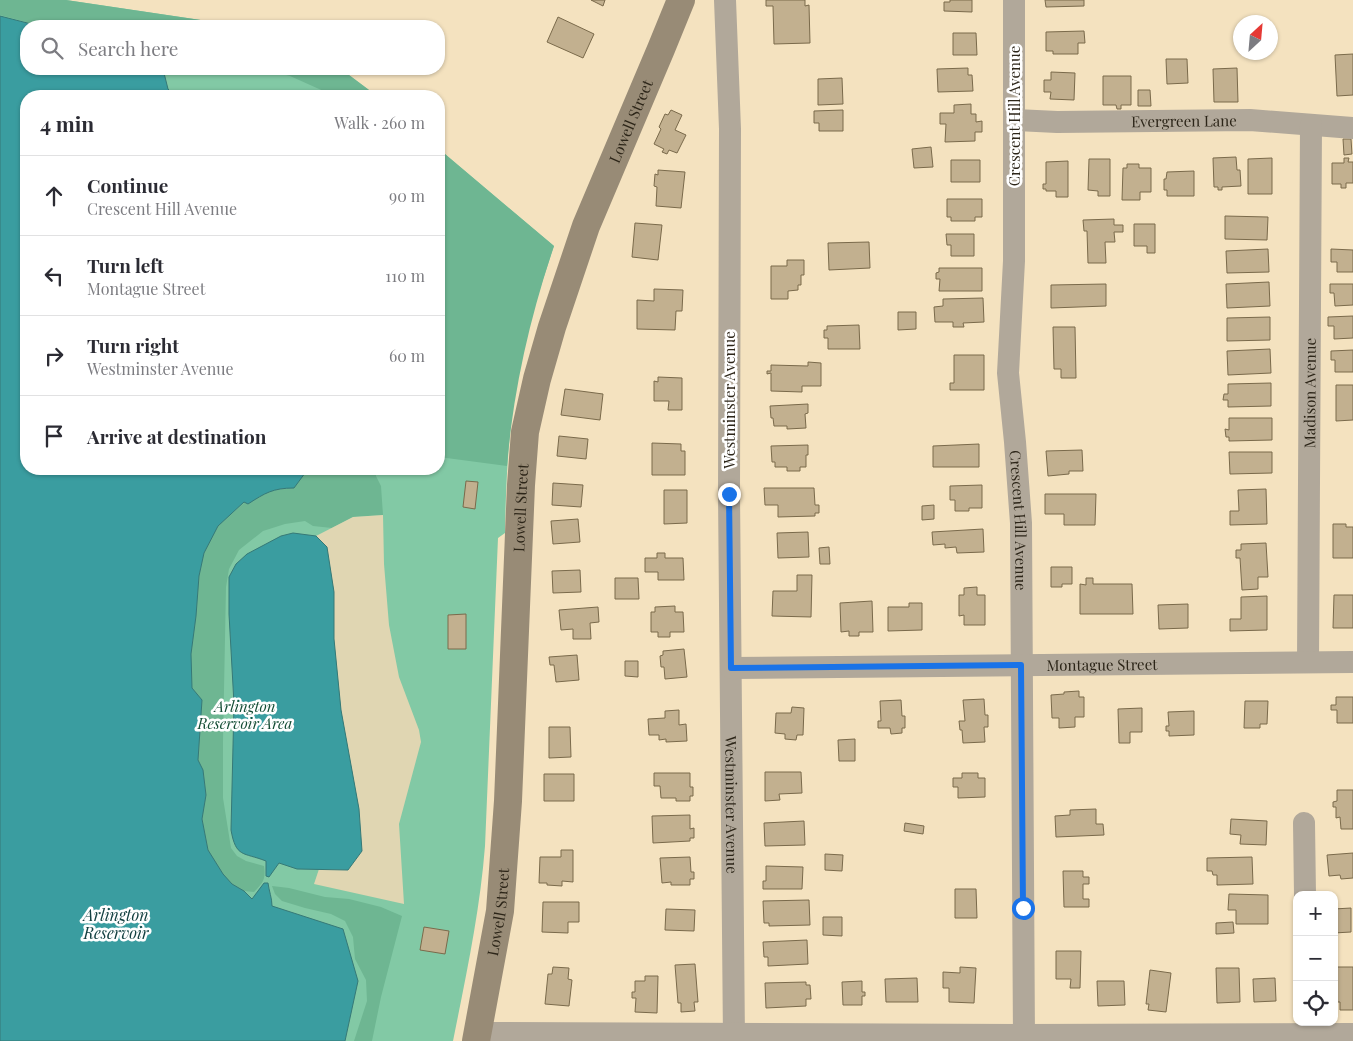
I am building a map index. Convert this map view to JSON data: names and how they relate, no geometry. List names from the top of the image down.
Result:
{
  "streets": {
    "main road": ["Lowell Street"],
    "street": [
      "Crescent Hill Avenue",
      "Evergreen Lane",
      "Madison Avenue",
      "Westminster Avenue",
      "Montague Street"
    ]
  },
  "crossings": [
    ["Crescent Hill Avenue", "Evergreen Lane"],
    ["Crescent Hill Avenue", "Montague Street"],
    ["Evergreen Lane", "Madison Avenue"],
    ["Madison Avenue", "Montague Street"],
    ["Westminster Avenue", "Montague Street"]
  ],
  "water": ["Arlington Reservoir"],
  "parks": ["Arlington Reservoir Area"],
  "north": "top right",
  "page": {
    "search": "Search here",
    "heading": ["4 min", "Walk · 260 m"],
    "list": [
      ["Continue", "Crescent Hill Avenue", "90 m"],
      ["Turn left", "Montague Street", "110 m"],
      ["Turn right", "Westminster Avenue", "60 m"],
      "Arrive at destination"
    ],
    "map_buttons": ["+", "−"]
  }
}
